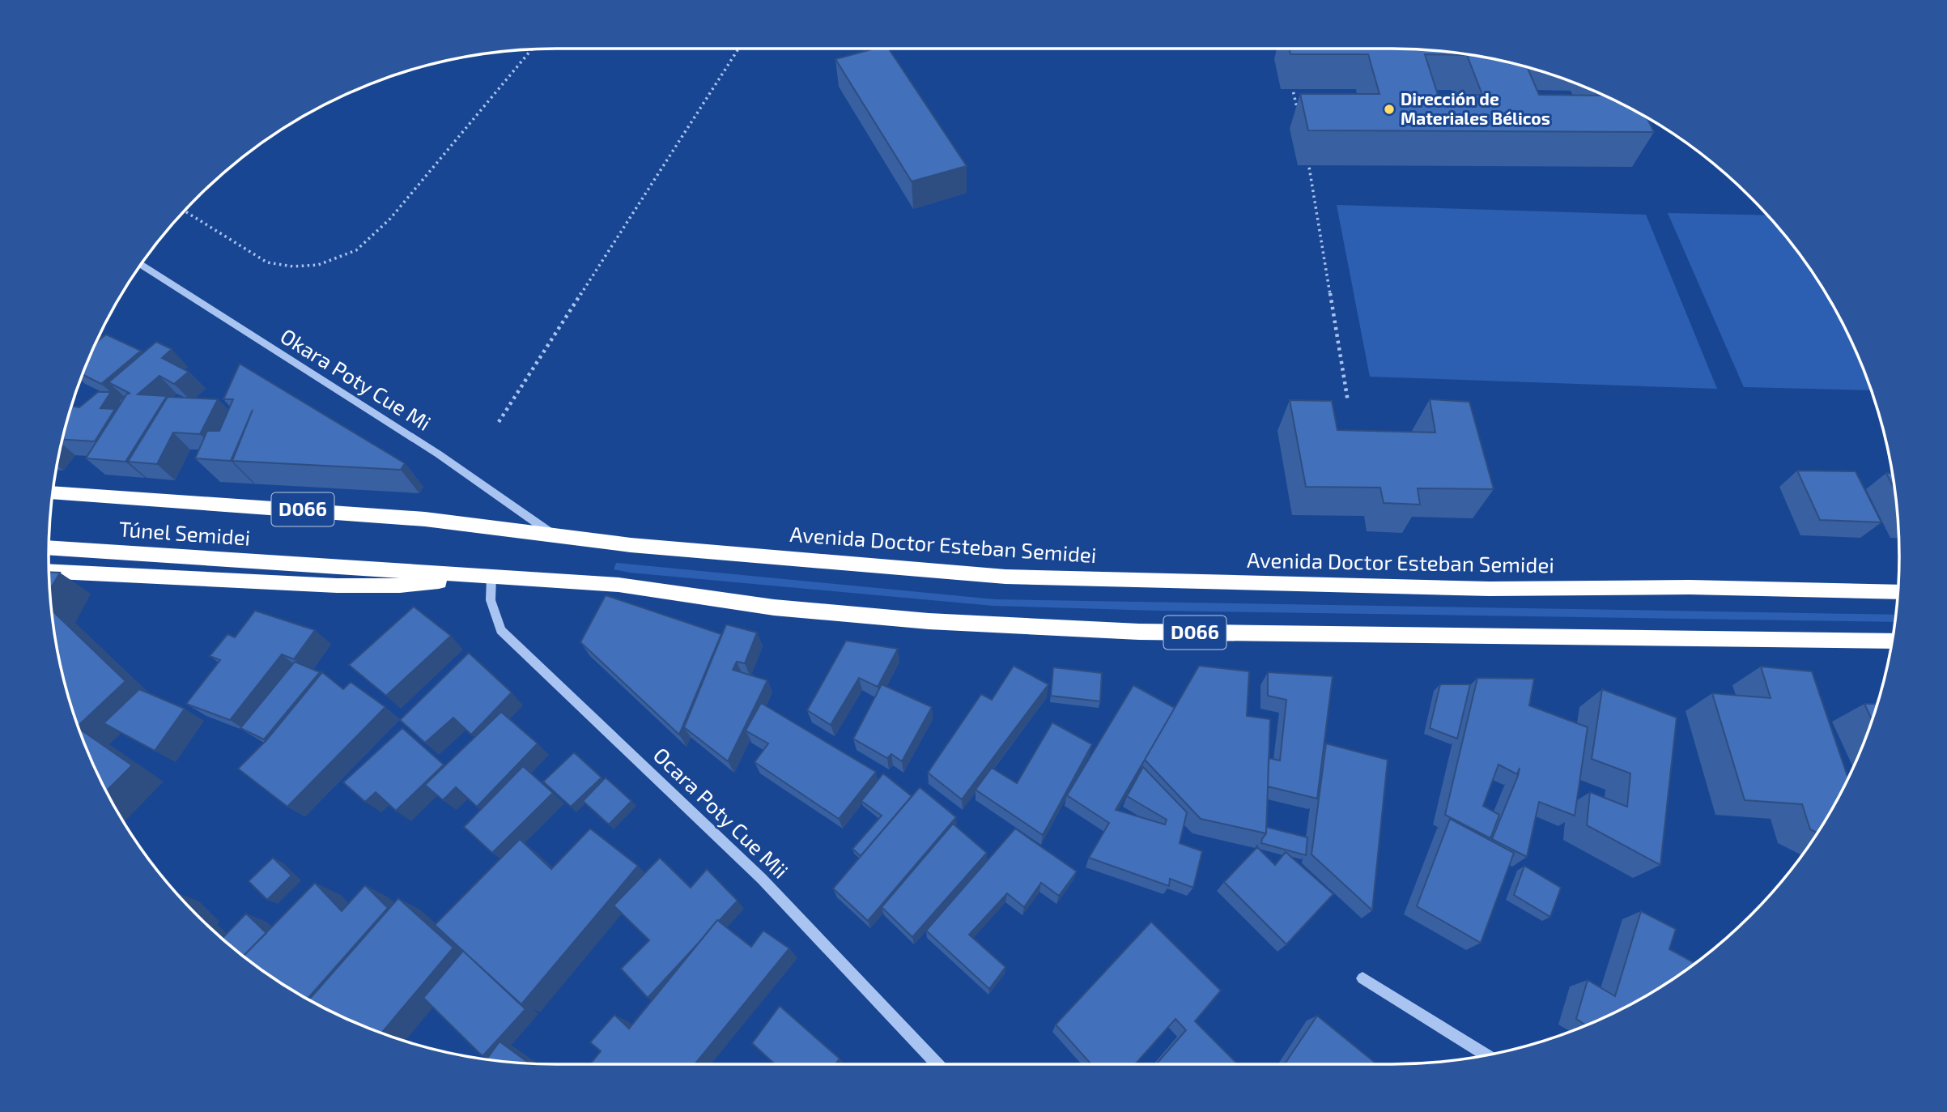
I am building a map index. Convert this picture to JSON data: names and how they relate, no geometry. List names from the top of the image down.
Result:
{
  "streets": {
    "highway": ["D066", "Túnel Semidei", "Avenida Doctor Esteban Semidei"],
    "street": ["Okara Poty Cue Mi", "Ocara Poty Cue Mii"]
  },
  "crossings": [
    ["Okara Poty Cue Mi", "Avenida Doctor Esteban Semidei"],
    ["D066", "Túnel Semidei"],
    ["D066", "Ocara Poty Cue Mii"],
    ["Túnel Semidei", "Ocara Poty Cue Mii"]
  ],
  "places": ["Dirección de Materiales Bélicos"]
}
